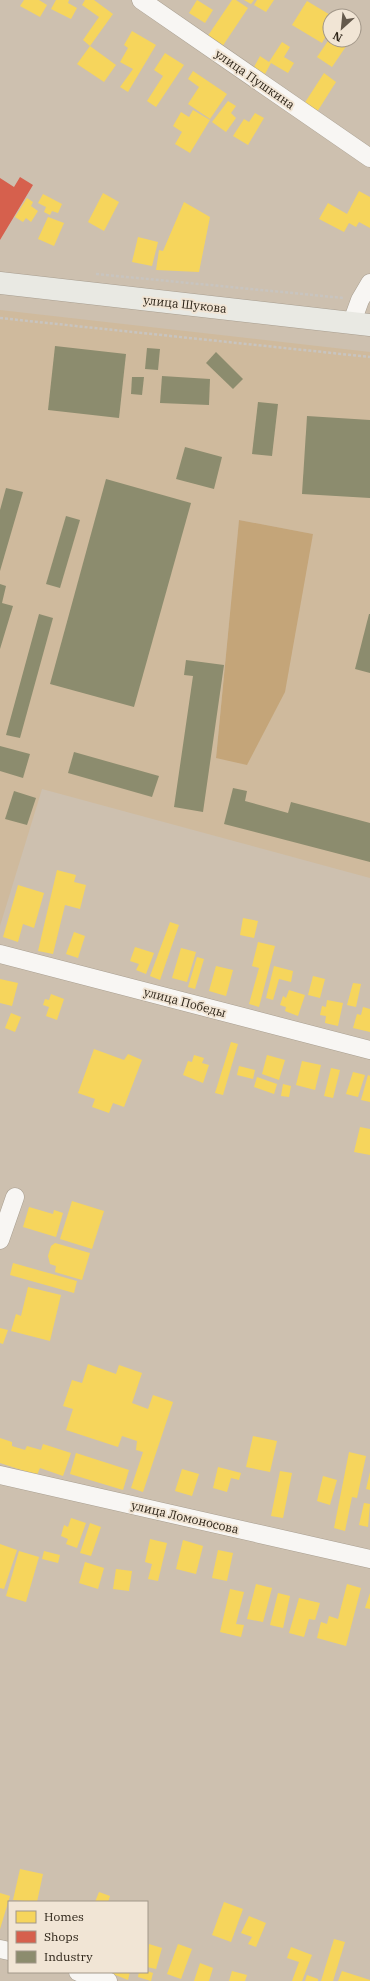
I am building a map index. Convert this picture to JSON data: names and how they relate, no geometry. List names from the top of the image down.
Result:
{
  "streets": {
    "main road": ["улица Шукова"],
    "street": ["улица Пушкина", "улица Победы", "улица Ломоносова"]
  },
  "legend": ["Homes", "Shops", "Industry"],
  "north": "bottom left"
}
